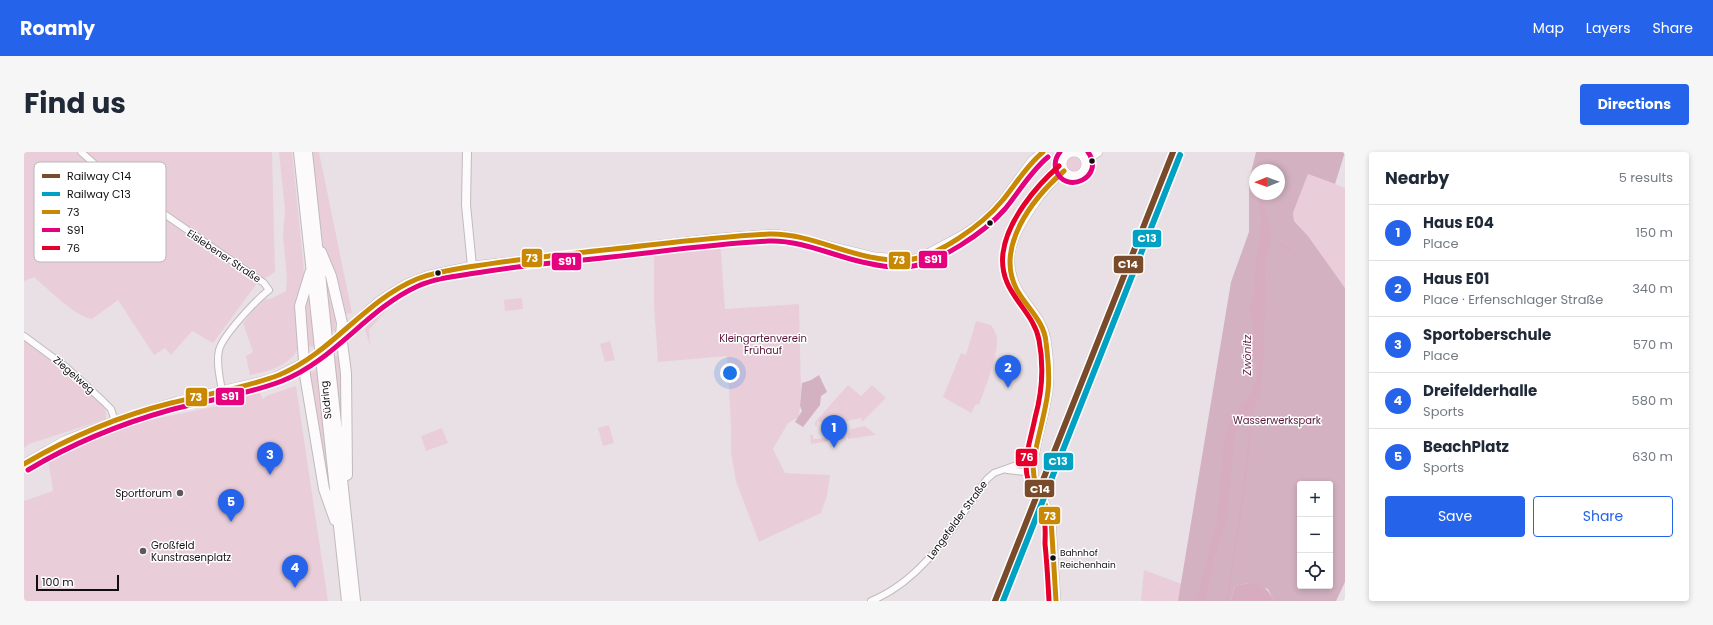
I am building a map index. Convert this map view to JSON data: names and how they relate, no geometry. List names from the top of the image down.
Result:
{
  "streets": {
    "main road": ["Südring"],
    "street": ["Eislebener Straße", "Ziegelweg", "Lengefelder Straße"]
  },
  "water": ["Zwönitz"],
  "parks": ["Kleingartenverein Frühauf", "Wasserwerkspark"],
  "places": ["Sportforum", "Großfeld Kunstrasenplatz", "Bahnhof Reichenhain"],
  "lines": [
    "rail line C14",
    "transit line 73",
    "transit line S91",
    "rail line C13",
    "transit line 76"
  ],
  "legend": [
    "Railway C14",
    "Railway C13",
    "73",
    "S91",
    "76"
  ],
  "scale_bar": "100 m",
  "north": "left",
  "page": {
    "header": "Roamly",
    "nav": ["Map", "Layers", "Share"],
    "title": "Find us",
    "buttons": [
      "Directions",
      ["Save", "Share"]
    ],
    "heading": ["Nearby", "5 results"],
    "list": [
      {
        "mark": "1",
        "name": "Haus E04",
        "note": "Place",
        "value": "150 m"
      },
      {
        "mark": "2",
        "name": "Haus E01",
        "note": "Place · Erfenschlager Straße",
        "value": "340 m"
      },
      {
        "mark": "3",
        "name": "Sportoberschule",
        "note": "Place",
        "value": "570 m"
      },
      {
        "mark": "4",
        "name": "Dreifelderhalle",
        "note": "Sports",
        "value": "580 m"
      },
      {
        "mark": "5",
        "name": "BeachPlatz",
        "note": "Sports",
        "value": "630 m"
      }
    ],
    "pins": [
      "2",
      "1",
      "3",
      "5",
      "4"
    ],
    "map_buttons": ["+", "−"],
    "scale": "100 m"
  }
}
